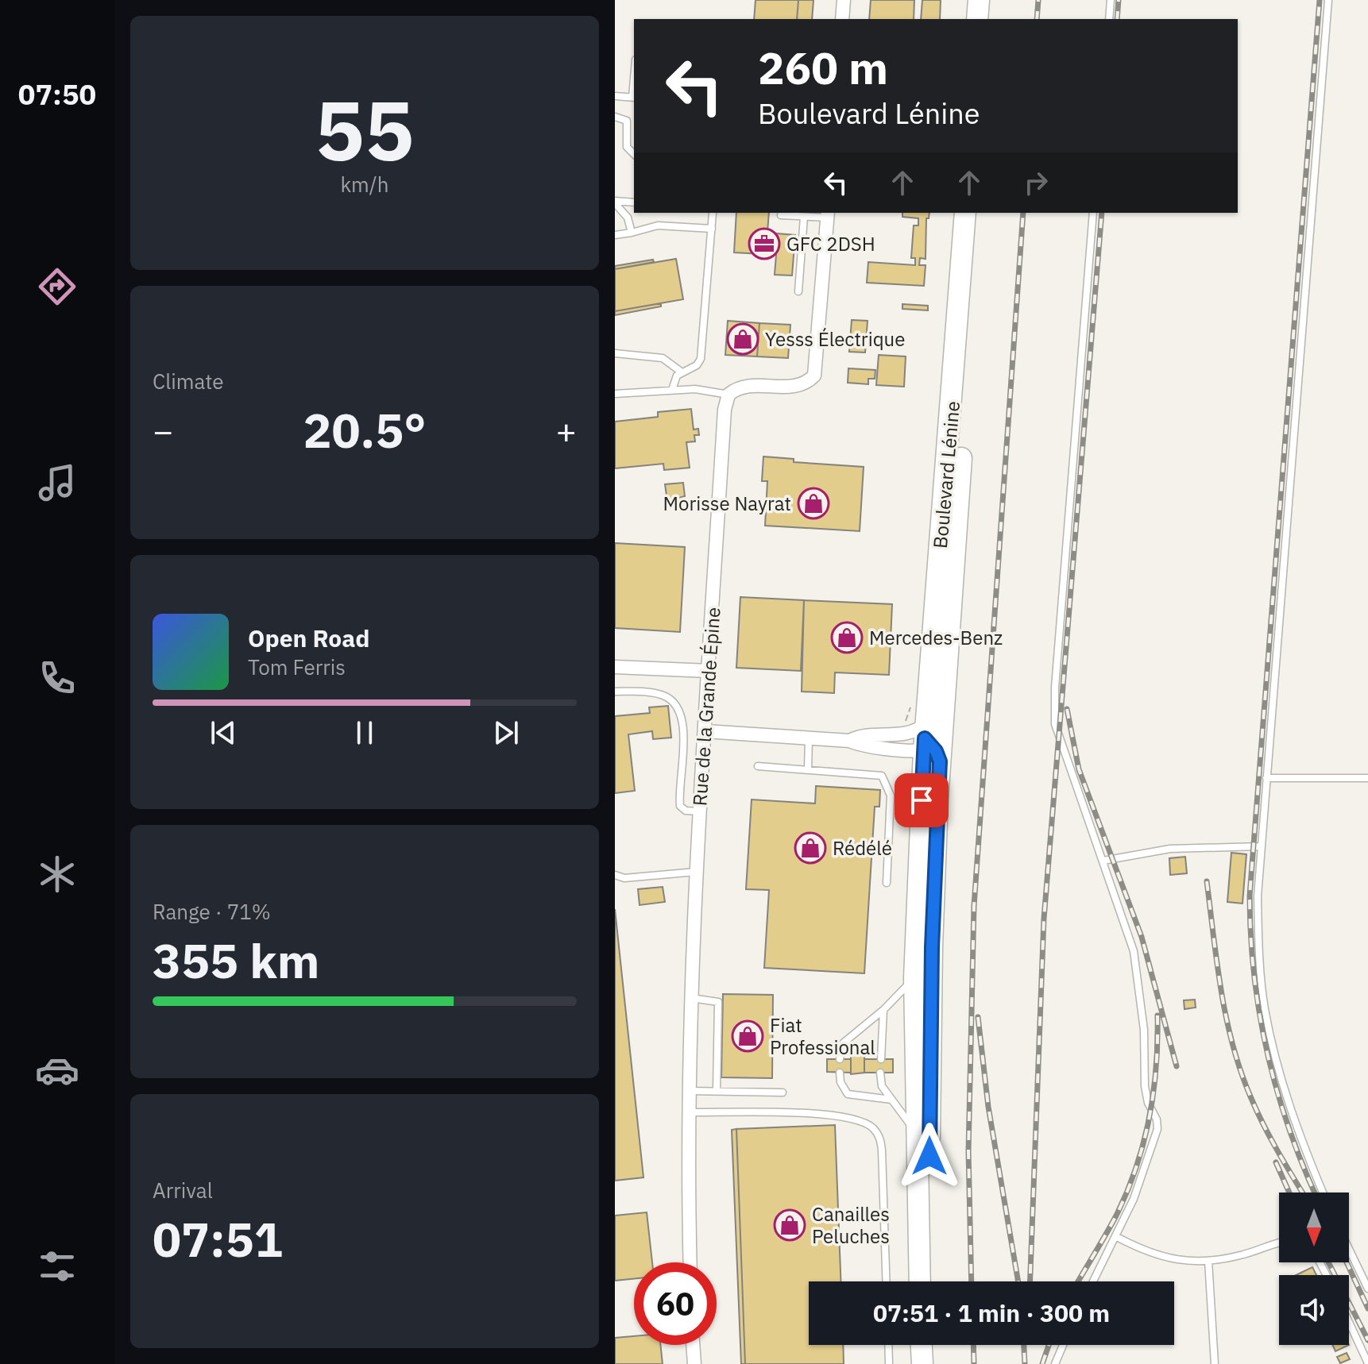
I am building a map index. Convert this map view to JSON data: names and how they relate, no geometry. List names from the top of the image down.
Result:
{
  "streets": {
    "main road": ["Boulevard Lénine"],
    "street": ["Rue de la Grande Épine"]
  },
  "places": {
    "office": ["GFC 2DSH"],
    "shop": [
      "Yesss Électrique",
      "Morisse Nayrat",
      "Mercedes-Benz",
      "Rédélé",
      "Fiat Professional",
      "Canailles Peluches"
    ]
  },
  "north": "bottom",
  "page": {
    "tabs": "07:50",
    "tile": [
      ["55", "km/h"],
      "Climate",
      ["Range · 71%", "355 km"],
      ["Arrival", "07:51"]
    ],
    "turn": ["260 m", "Boulevard Lénine"],
    "heat": ["−", "20.5°", "+"],
    "song": ["Open Road", "Tom Ferris"],
    "limit": "60",
    "trip": "07:51 · 1 min · 300 m"
  }
}
